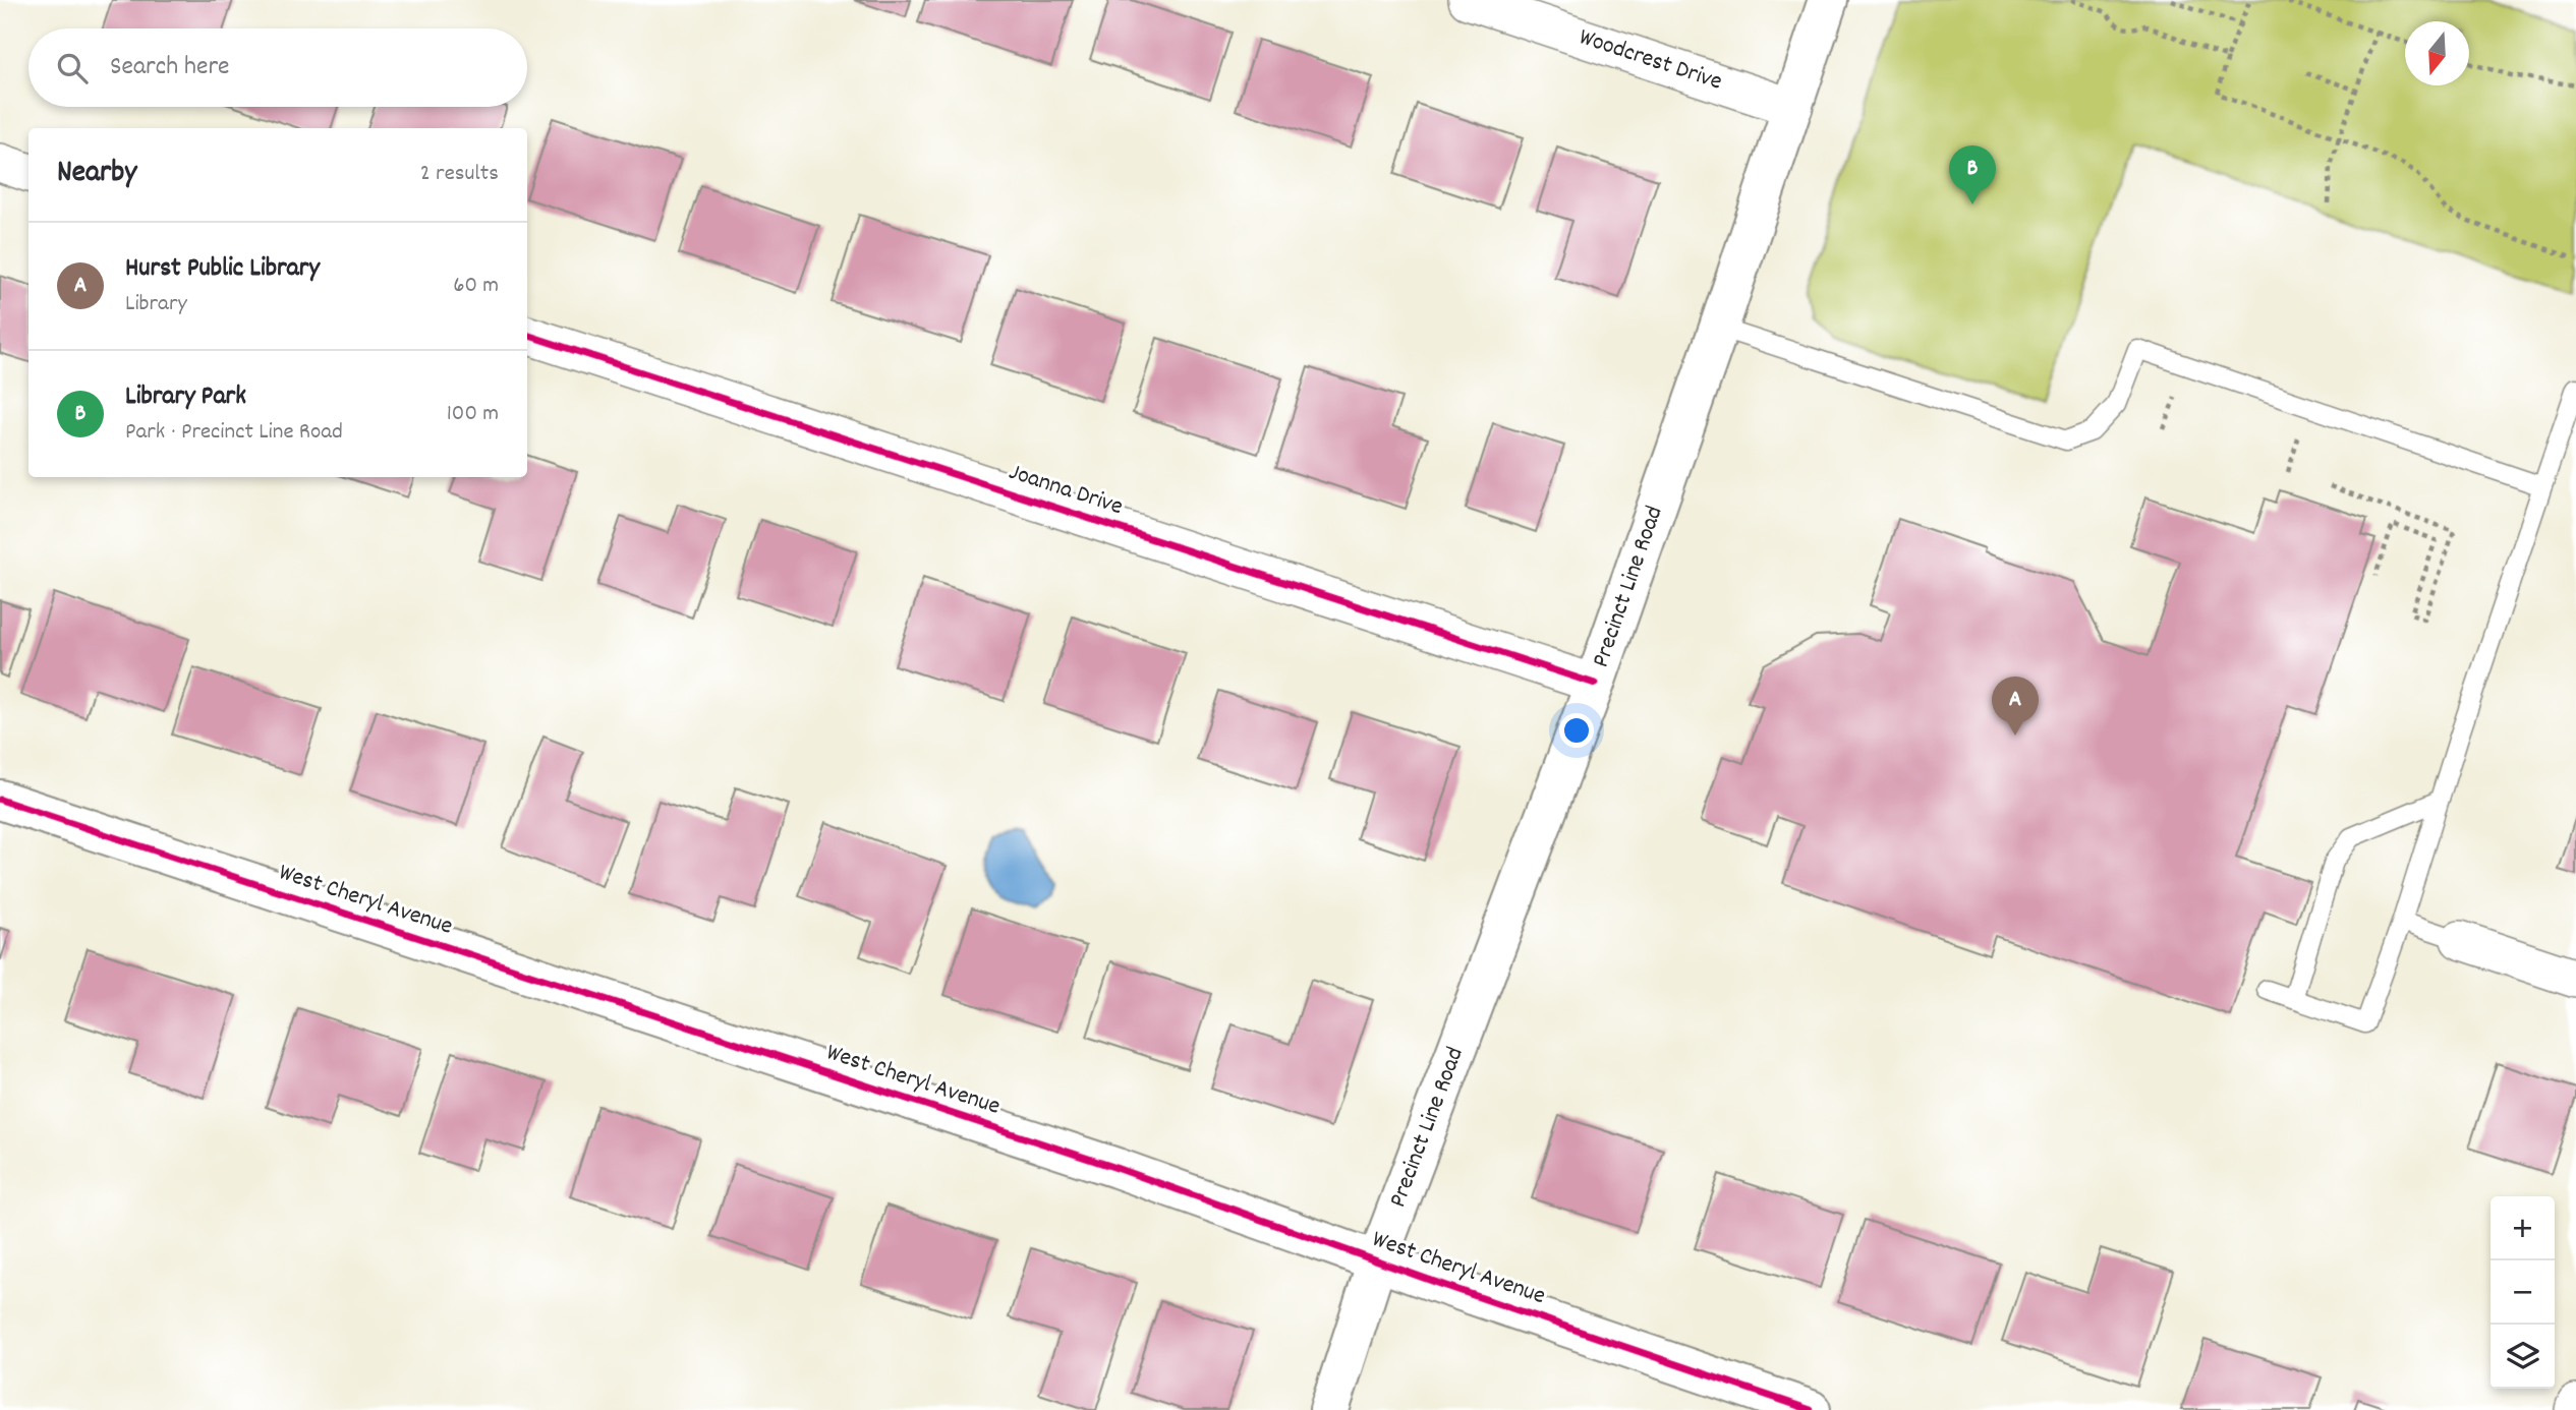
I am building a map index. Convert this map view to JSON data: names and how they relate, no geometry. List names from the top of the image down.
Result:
{
  "streets": {
    "street": [
      "Woodcrest Drive",
      "Joanna Drive",
      "Precinct Line Road",
      "West Cheryl Avenue"
    ]
  },
  "crossings": [
    ["Woodcrest Drive", "Precinct Line Road"],
    ["Joanna Drive", "Precinct Line Road"],
    ["Precinct Line Road", "West Cheryl Avenue"]
  ],
  "north": "bottom",
  "page": {
    "search": "Search here",
    "heading": ["Nearby", "2 results"],
    "pins": ["B", "A"],
    "list": [
      {
        "mark": "A",
        "name": "Hurst Public Library",
        "note": "Library",
        "value": "60 m"
      },
      {
        "mark": "B",
        "name": "Library Park",
        "note": "Park · Precinct Line Road",
        "value": "100 m"
      }
    ],
    "map_buttons": ["+", "−"]
  }
}
